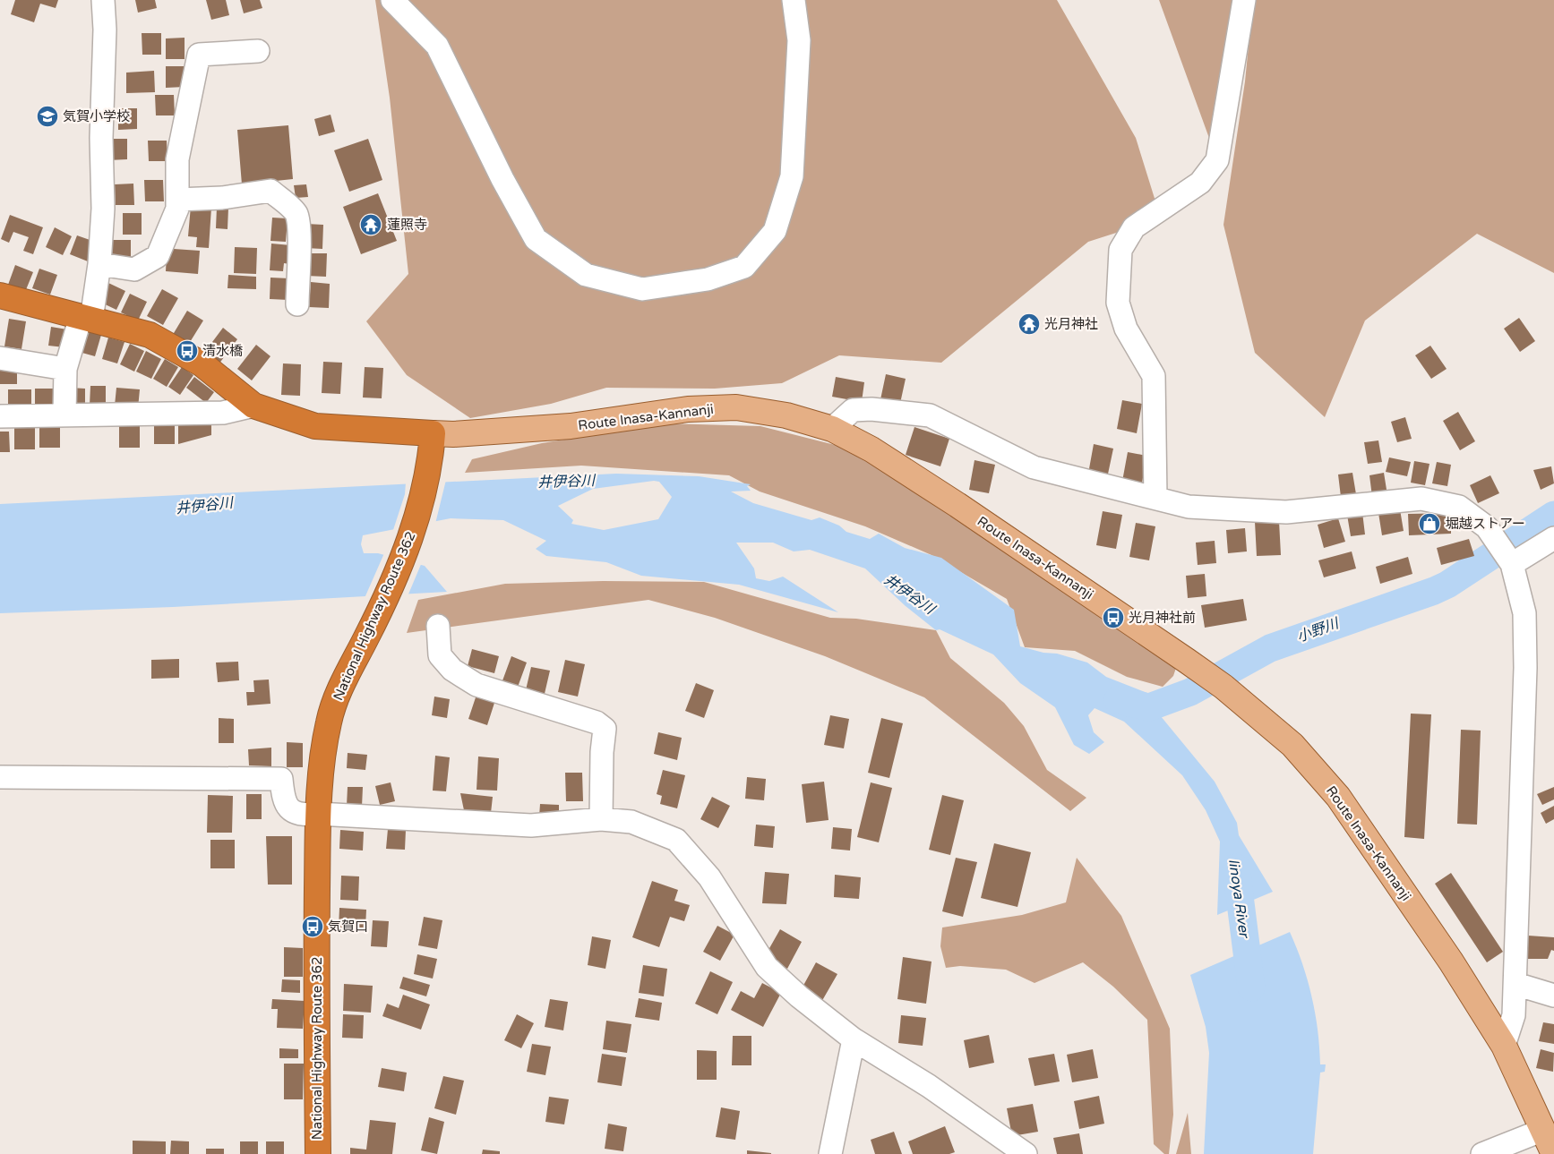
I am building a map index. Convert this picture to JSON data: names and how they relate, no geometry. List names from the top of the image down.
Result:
{
  "streets": {
    "highway": ["National Highway Route 362"],
    "main road": ["Route Inasa-Kannanji"]
  },
  "crossings": [
    ["Route Inasa-Kannanji", "National Highway Route 362"]
  ],
  "water": ["井伊谷川", "小野川", "Iinoya River"],
  "places": {
    "school or university": ["気賀小学校"],
    "temple": ["蓮照寺", "光月神社"],
    "bus stop": ["清水橋", "光月神社前", "気賀口"],
    "shop": ["堀越ストアー"]
  }
}
